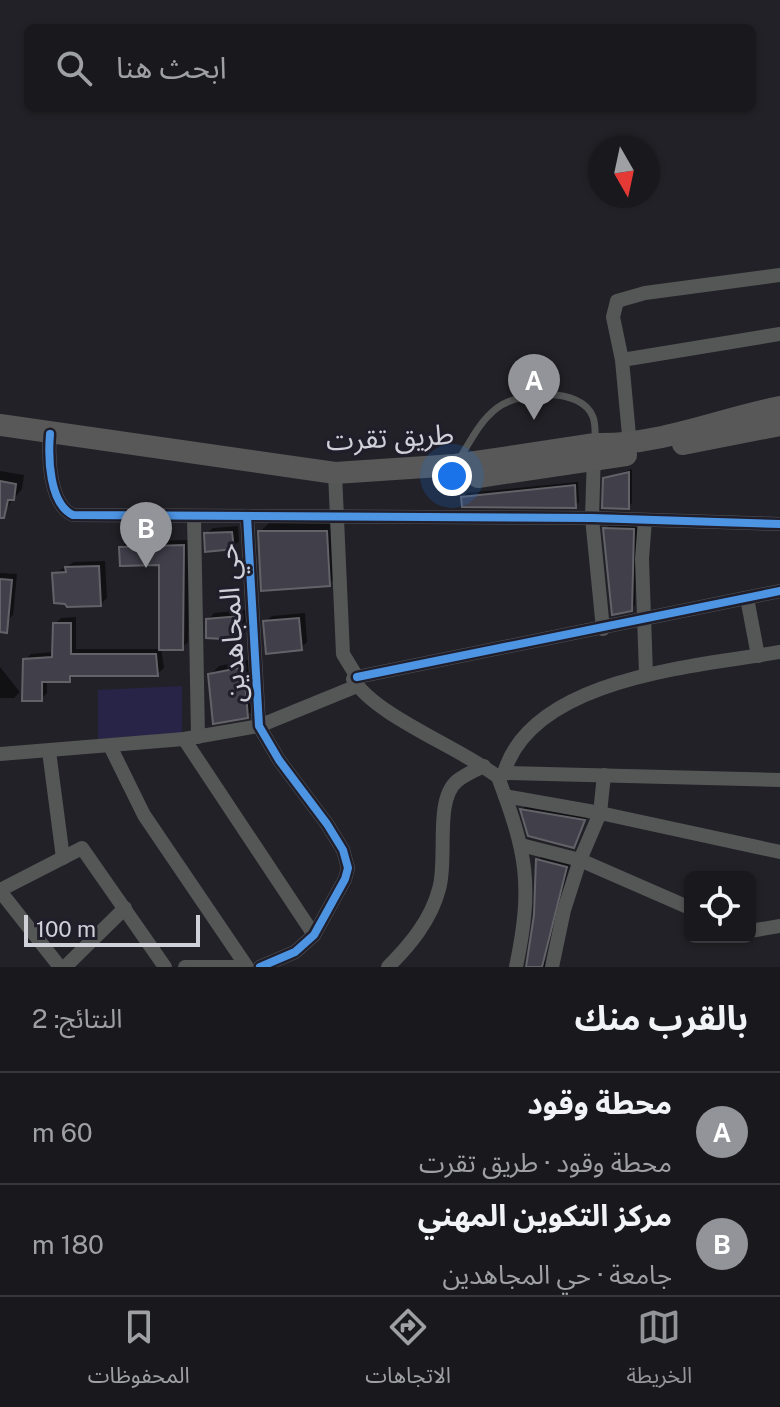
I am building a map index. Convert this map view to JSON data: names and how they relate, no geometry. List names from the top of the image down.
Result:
{
  "streets": {
    "main road": ["طريق تقرت"],
    "street": ["حي المجاهدين"]
  },
  "scale_bar": "100 m",
  "north": "bottom",
  "page": {
    "search": "ابحث هنا",
    "pins": ["A", "B"],
    "scale": "100 m",
    "heading": ["بالقرب منك", "النتائج: 2"],
    "list": [
      {
        "mark": "A",
        "name": "محطة وقود",
        "note": "محطة وقود · طريق تقرت",
        "value": "60 m"
      },
      {
        "mark": "B",
        "name": "مركز التكوين المهني",
        "note": "جامعة · حي المجاهدين",
        "value": "180 m"
      }
    ],
    "nav": ["الخريطة", "الاتجاهات", "المحفوظات"]
  }
}
